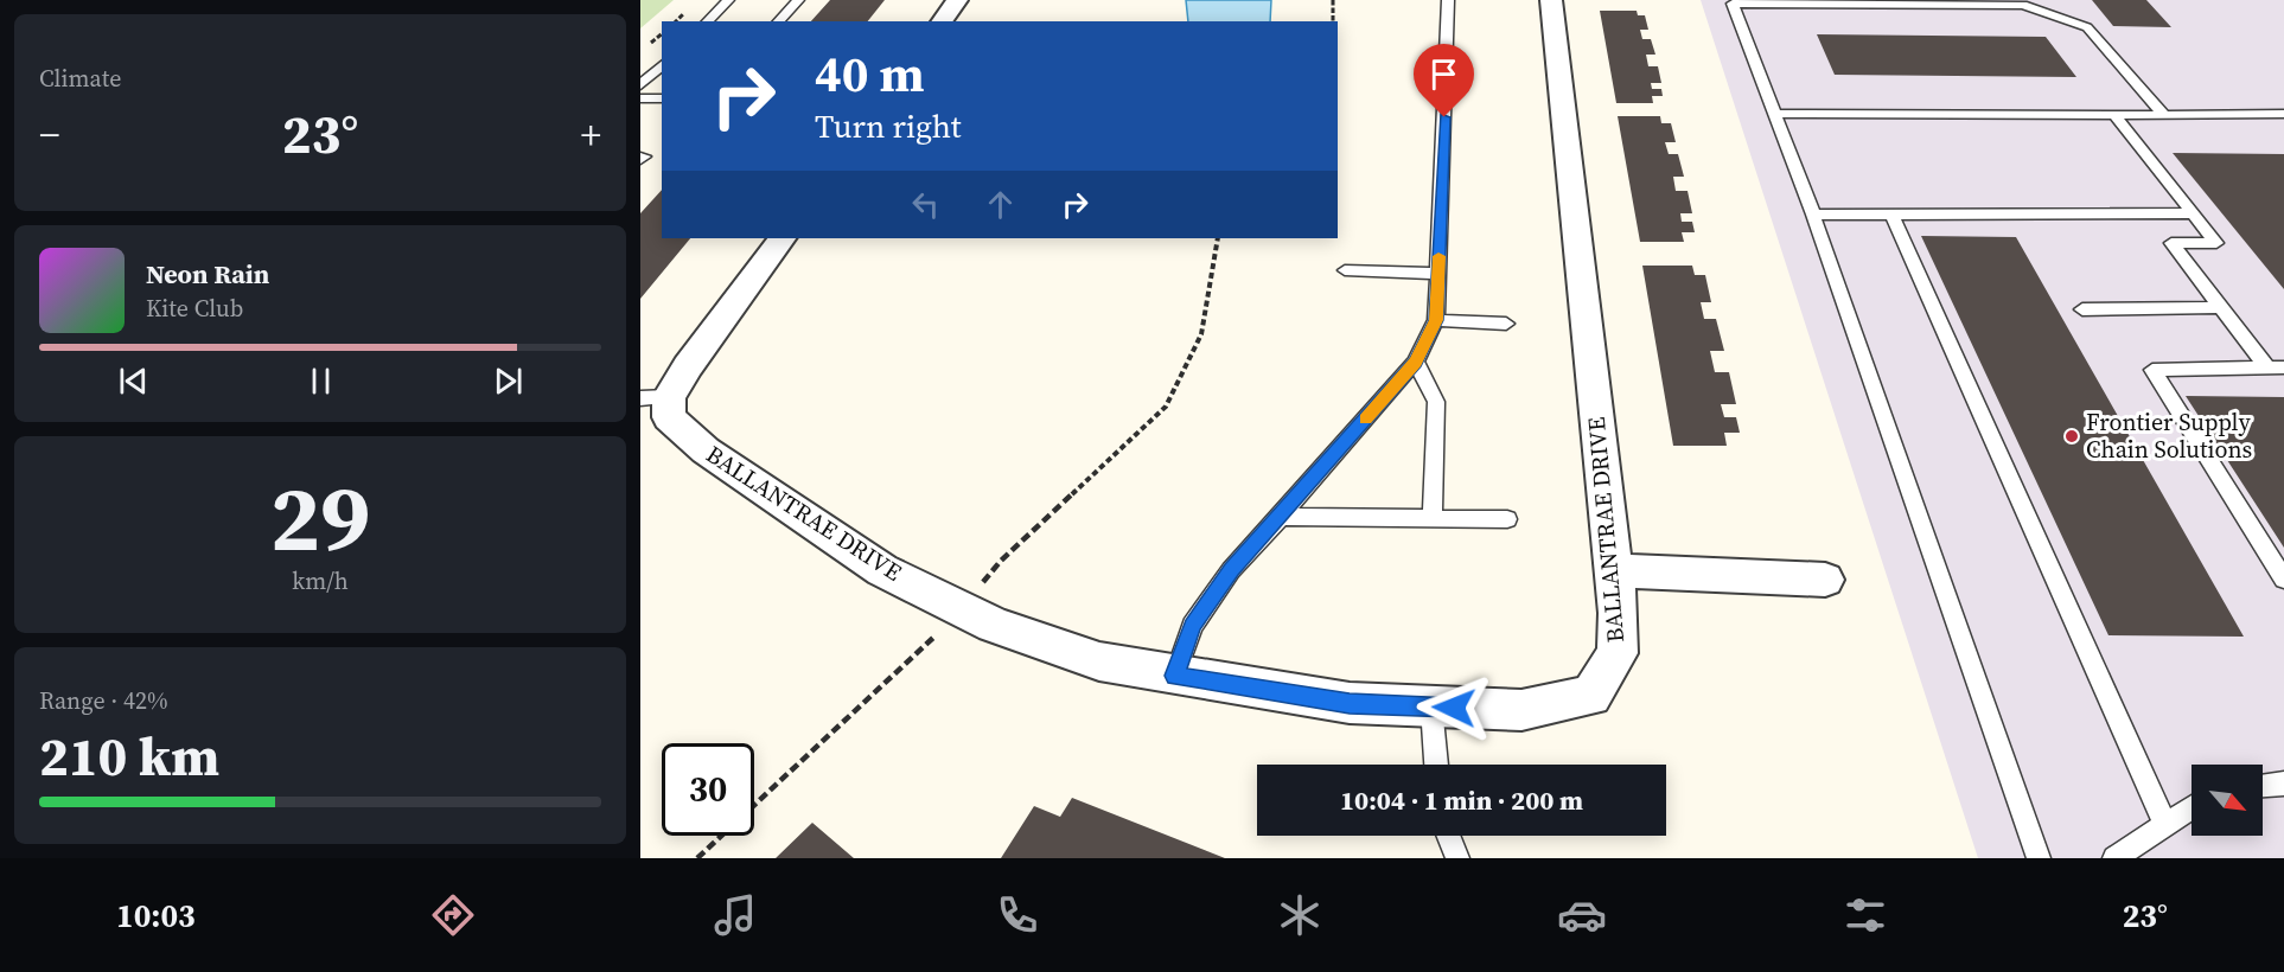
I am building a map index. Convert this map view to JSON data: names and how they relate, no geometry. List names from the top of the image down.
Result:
{
  "streets": {
    "street": ["BALLANTRAE DRIVE"]
  },
  "places": ["Frontier Supply Chain Solutions"],
  "north": "bottom right",
  "page": {
    "tile": [
      "Climate",
      ["29", "km/h"],
      ["Range · 42%", "210 km"]
    ],
    "turn": ["40 m", "Turn right"],
    "heat": ["−", "23°", "+"],
    "song": ["Neon Rain", "Kite Club"],
    "limit": "30",
    "trip": "10:04 · 1 min · 200 m",
    "tabs": ["10:03", "23°"]
  }
}
